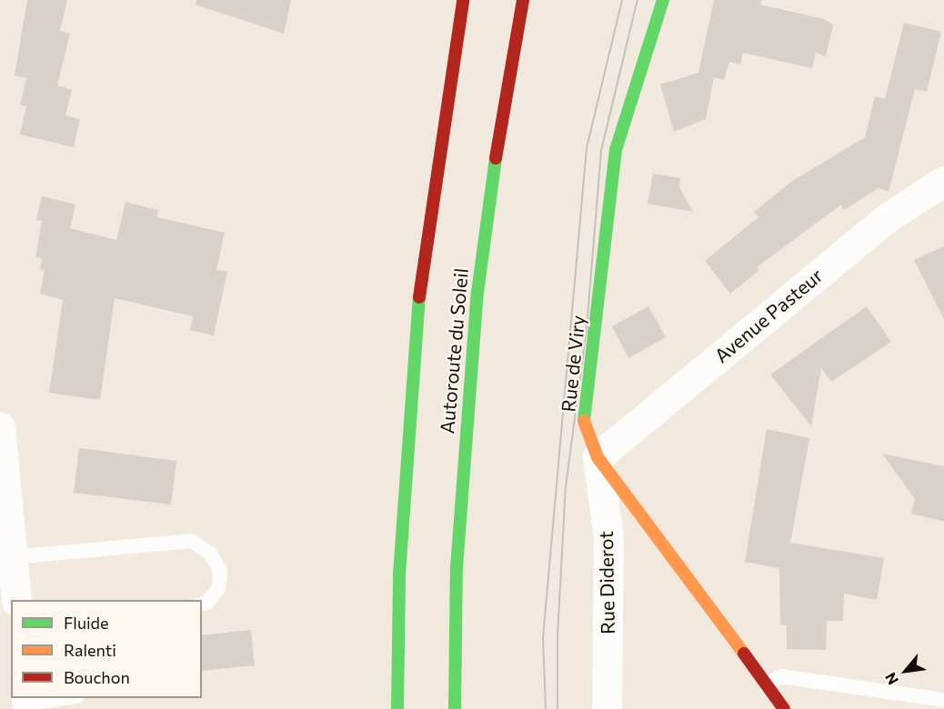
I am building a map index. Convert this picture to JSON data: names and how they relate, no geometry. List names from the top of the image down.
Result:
{
  "streets": {
    "main road": ["Autoroute du Soleil", "Rue de Viry"],
    "street": ["Avenue Pasteur", "Rue Diderot"]
  },
  "crossings": [
    ["Avenue Pasteur", "Rue de Viry"],
    ["Avenue Pasteur", "Rue Diderot"],
    ["Rue de Viry", "Rue Diderot"]
  ],
  "legend": ["Fluide", "Ralenti", "Bouchon"],
  "north": "bottom left"
}
